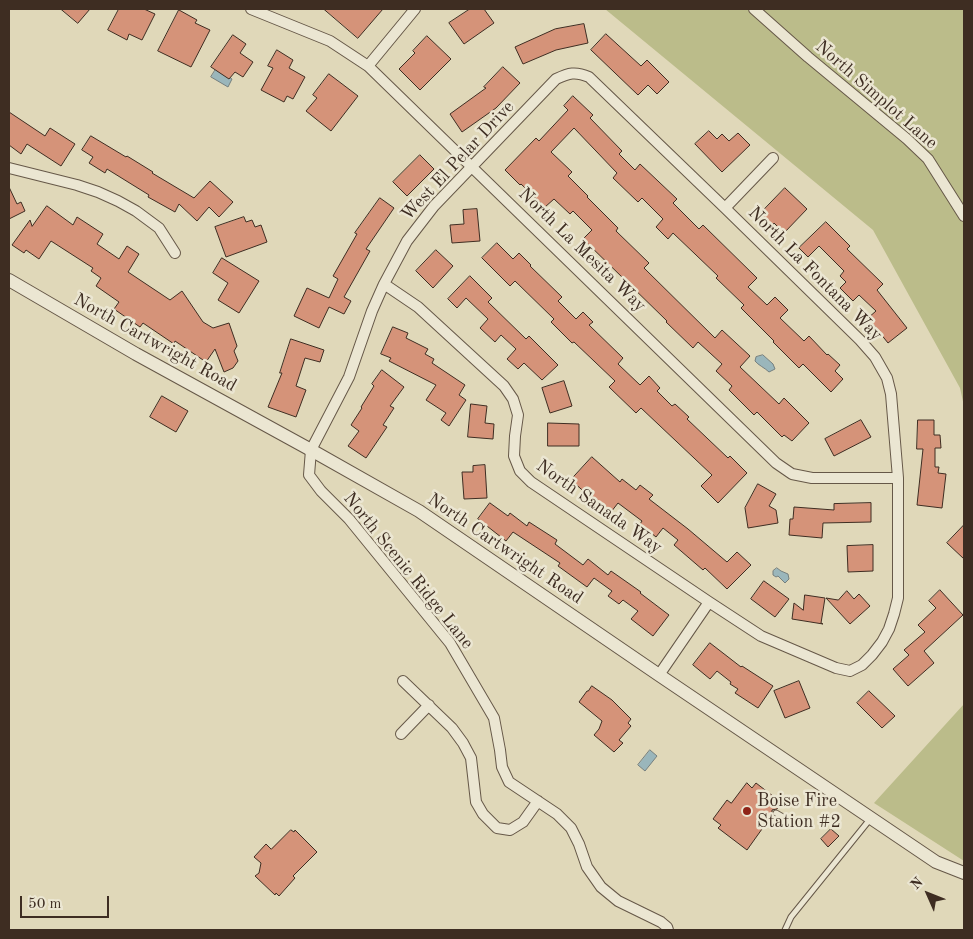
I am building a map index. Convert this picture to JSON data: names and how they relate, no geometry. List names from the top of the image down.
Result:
{
  "streets": {
    "street": [
      "North Simplot Lane",
      "West El Pelar Drive",
      "North La Mesita Way",
      "North La Fontana Way",
      "North Cartwright Road",
      "North Sanada Way",
      "North Scenic Ridge Lane"
    ]
  },
  "crossings": [
    ["West El Pelar Drive", "North La Mesita Way"],
    ["West El Pelar Drive", "North La Fontana Way"],
    ["West El Pelar Drive", "North Cartwright Road"],
    ["West El Pelar Drive", "North Sanada Way"],
    ["West El Pelar Drive", "North Scenic Ridge Lane"],
    ["North La Mesita Way", "North La Fontana Way"],
    ["North La Fontana Way", "North Sanada Way"],
    ["North Cartwright Road", "North Scenic Ridge Lane"]
  ],
  "places": ["Boise Fire Station #2"],
  "scale_bar": "50 m",
  "north": "top left"
}
